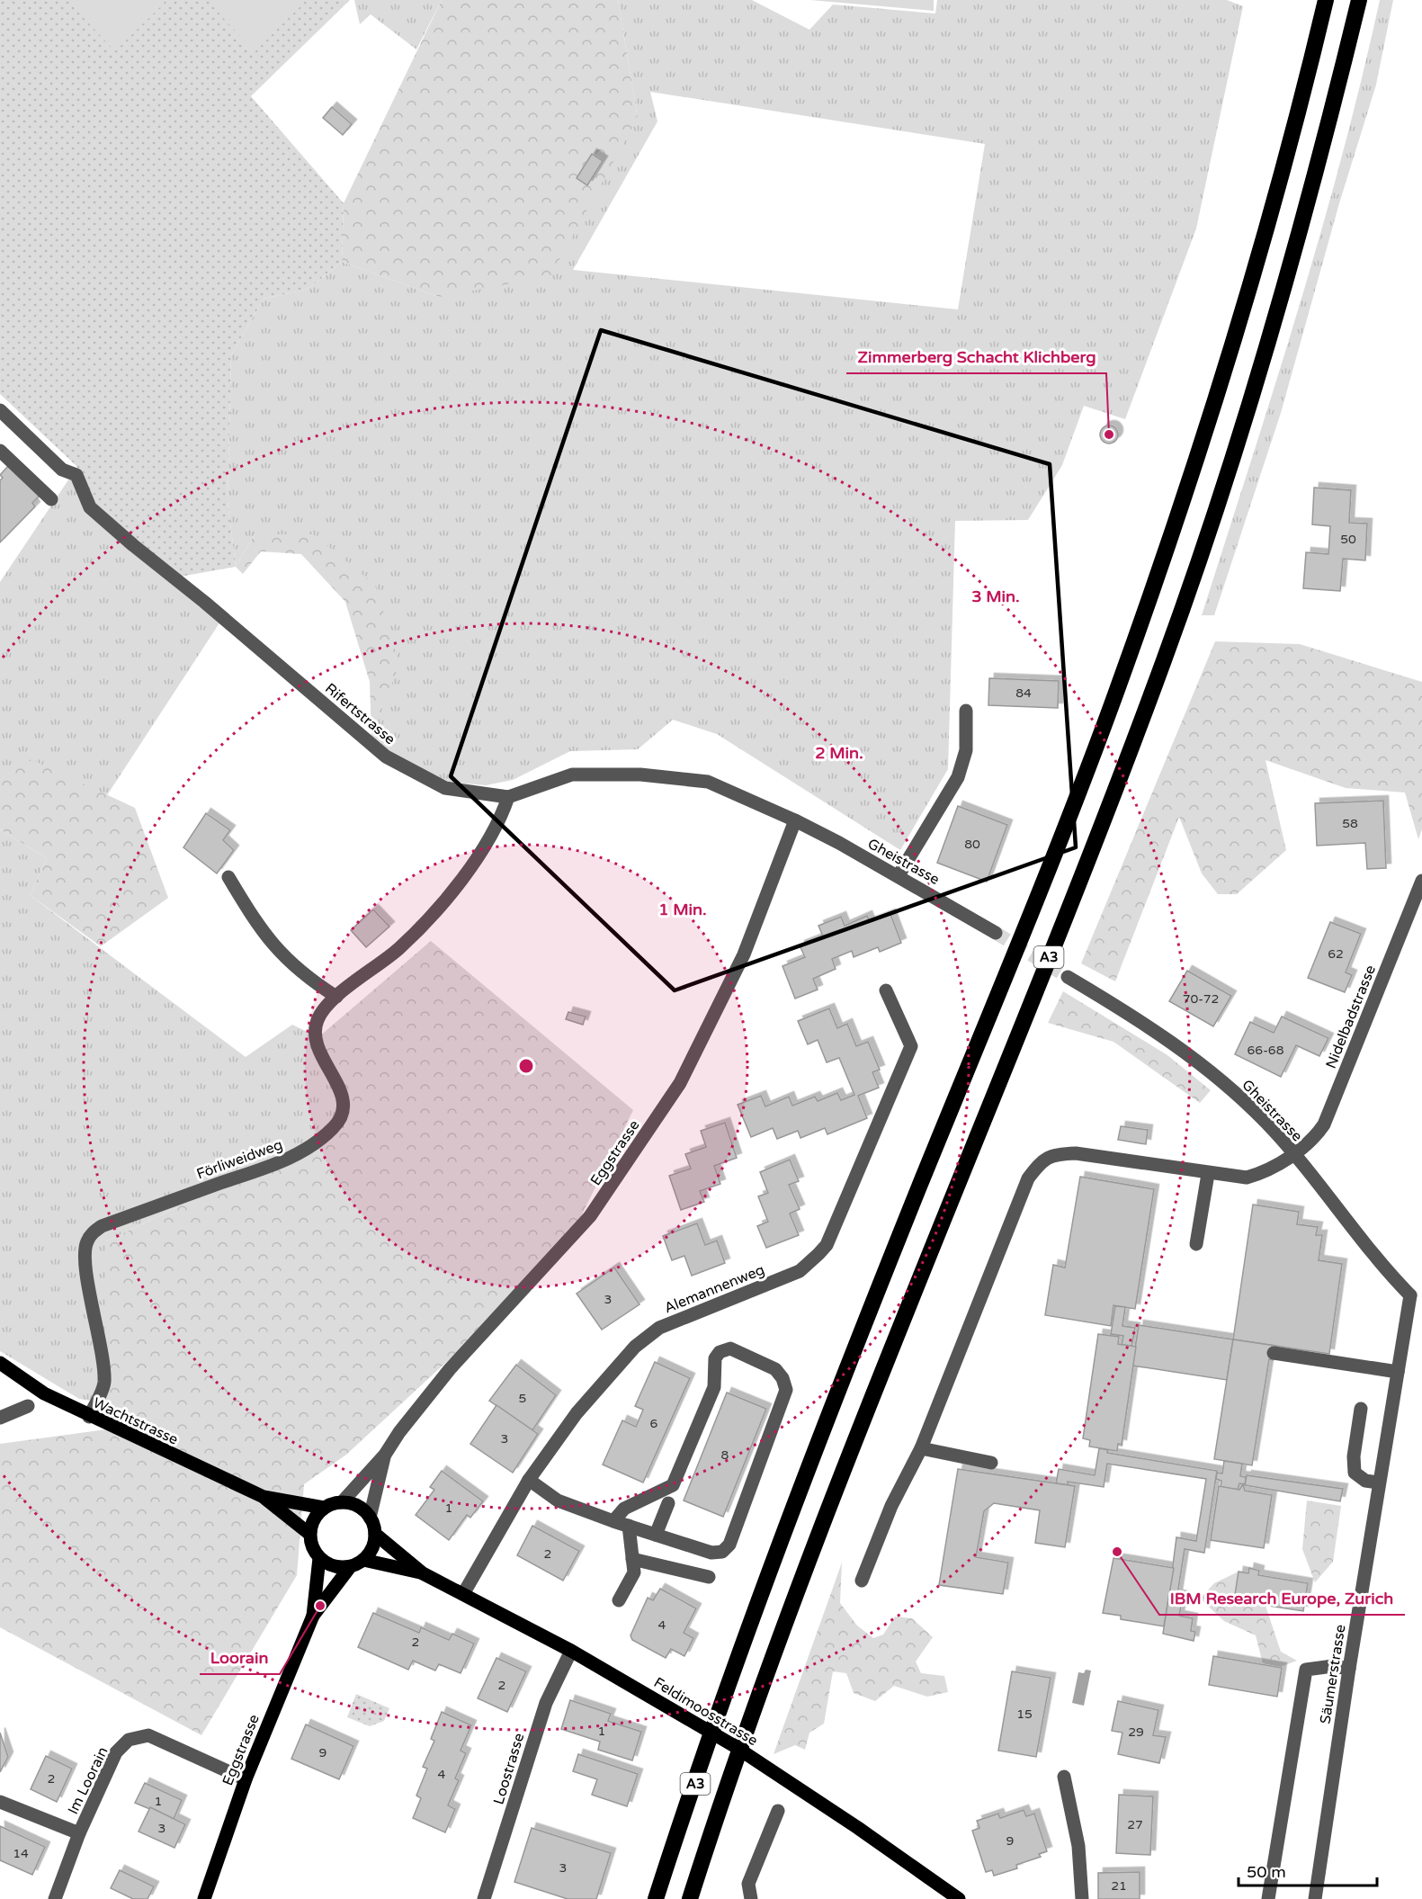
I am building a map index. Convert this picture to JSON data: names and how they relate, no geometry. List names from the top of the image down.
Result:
{
  "streets": {
    "highway": ["A3"],
    "main road": ["Eggstrasse", "Wachtstrasse", "Feldimoosstrasse"],
    "street": [
      "Rifertstrasse",
      "Gheistrasse",
      "Nidelbadstrasse",
      "Förliweidweg",
      "Alemannenweg",
      "Säumerstrasse",
      "Loostrasse",
      "Im Loorain"
    ]
  },
  "crossings": [
    ["Rifertstrasse", "Gheistrasse"],
    ["Rifertstrasse", "Eggstrasse"],
    ["Rifertstrasse", "Förliweidweg"],
    ["Gheistrasse", "Nidelbadstrasse"],
    ["Gheistrasse", "Eggstrasse"],
    ["Gheistrasse", "Säumerstrasse"],
    ["Eggstrasse", "Wachtstrasse"],
    ["Eggstrasse", "Feldimoosstrasse"],
    ["Eggstrasse", "Im Loorain"],
    ["Förliweidweg", "Wachtstrasse"],
    ["Alemannenweg", "Feldimoosstrasse"],
    ["Wachtstrasse", "Feldimoosstrasse"],
    ["Feldimoosstrasse", "Loostrasse"]
  ],
  "places": ["Zimmerberg Schacht Klichberg", "IBM Research Europe, Zurich", "Loorain"],
  "house_numbers": [
    "50",
    "84",
    "58",
    "80",
    "62",
    "70-72",
    "66-68",
    "3",
    "5",
    "6",
    "3",
    "8",
    "1",
    "2",
    "4",
    "2",
    "2",
    "15",
    "1",
    "29",
    "9",
    "4",
    "2",
    "1",
    "27",
    "3",
    "9",
    "14",
    "3",
    "21"
  ],
  "scale_bar": "50 m",
  "rings": ["3 Min.", "2 Min.", "1 Min."]
}
